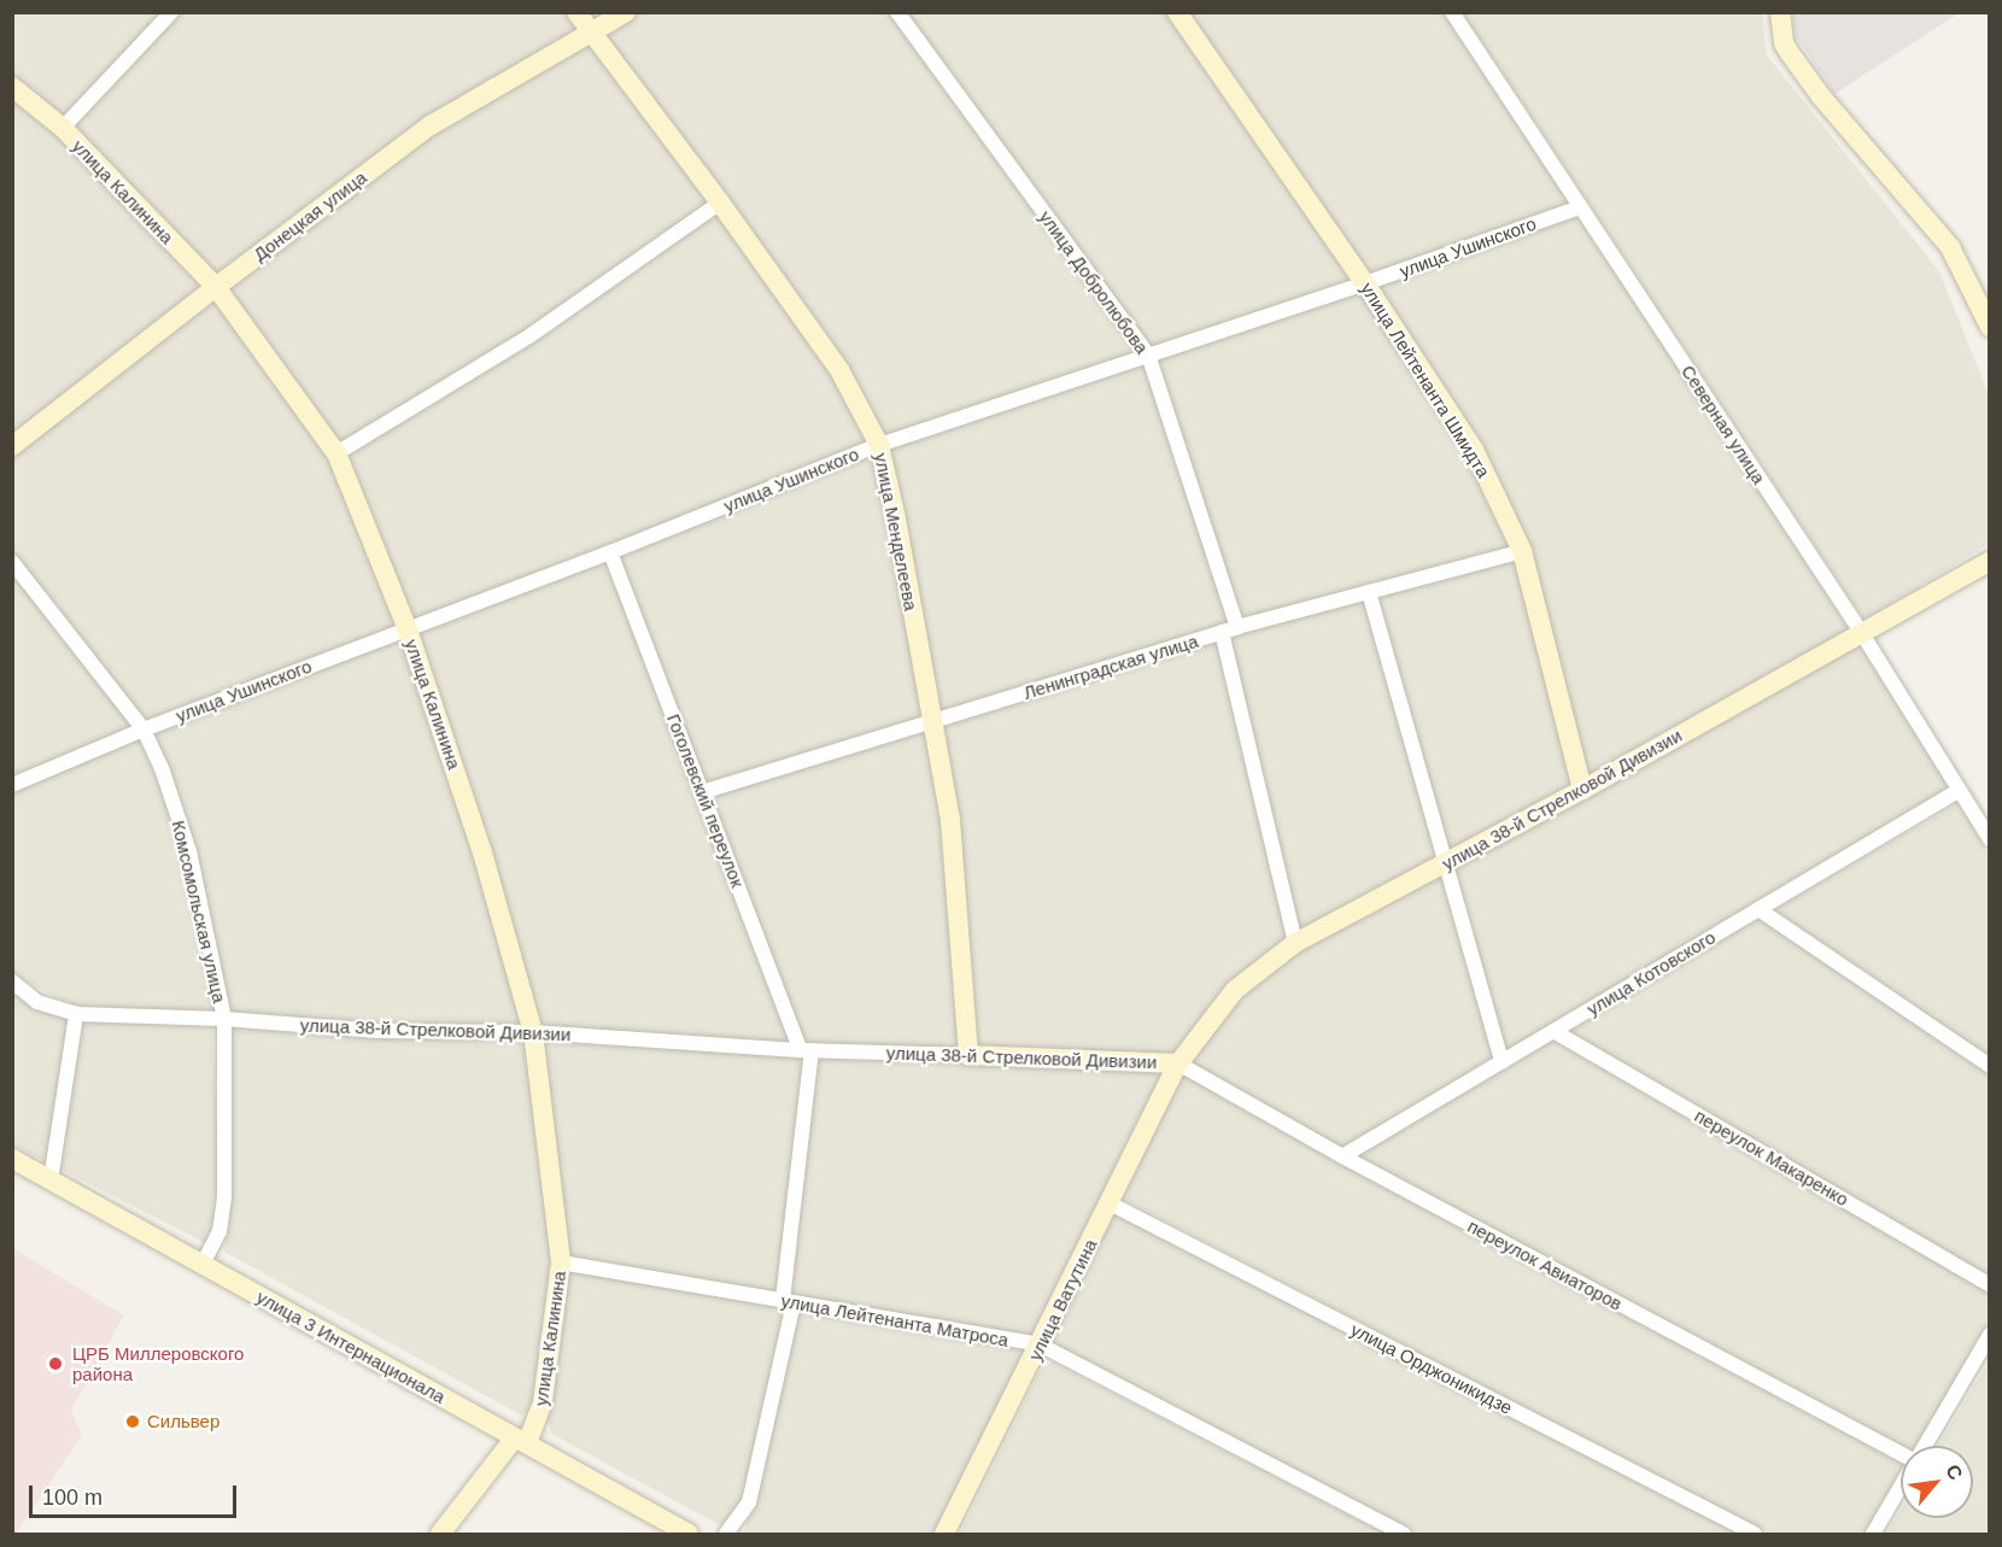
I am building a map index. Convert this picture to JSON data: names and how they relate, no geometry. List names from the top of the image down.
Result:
{
  "streets": {
    "street": [
      "улица Калинина",
      "Донецкая улица",
      "улица Ушинского",
      "улица Добролюбова",
      "улица Лейтенанта Шмидта",
      "Северная улица",
      "улица Менделеева",
      "Ленинградская улица",
      "улица 38-й Стрелковой Дивизии",
      "Гоголевский переулок",
      "Комсомольская улица",
      "улица Котовского",
      "переулок Макаренко",
      "переулок Авиаторов",
      "улица Ватутина",
      "улица Лейтенанта Матроса",
      "улица 3 Интернационала",
      "улица Орджоникидзе"
    ]
  },
  "crossings": [
    ["улица Калинина", "Донецкая улица"],
    ["улица Калинина", "улица Ушинского"],
    ["улица Калинина", "улица 38-й Стрелковой Дивизии"],
    ["улица Калинина", "улица Лейтенанта Матроса"],
    ["улица Калинина", "улица 3 Интернационала"],
    ["Донецкая улица", "улица Менделеева"],
    ["улица Ушинского", "улица Добролюбова"],
    ["улица Ушинского", "улица Лейтенанта Шмидта"],
    ["улица Ушинского", "Северная улица"],
    ["улица Ушинского", "улица Менделеева"],
    ["улица Ушинского", "Гоголевский переулок"],
    ["улица Ушинского", "Комсомольская улица"],
    ["улица Добролюбова", "Ленинградская улица"],
    ["улица Лейтенанта Шмидта", "Ленинградская улица"],
    ["улица Лейтенанта Шмидта", "улица 38-й Стрелковой Дивизии"],
    ["Северная улица", "улица 38-й Стрелковой Дивизии"],
    ["Северная улица", "улица Котовского"],
    ["улица Менделеева", "Ленинградская улица"],
    ["улица Менделеева", "улица 38-й Стрелковой Дивизии"],
    ["Ленинградская улица", "Гоголевский переулок"],
    ["улица 38-й Стрелковой Дивизии", "Гоголевский переулок"],
    ["улица 38-й Стрелковой Дивизии", "Комсомольская улица"],
    ["улица 38-й Стрелковой Дивизии", "переулок Авиаторов"],
    ["улица 38-й Стрелковой Дивизии", "улица Ватутина"],
    ["Гоголевский переулок", "улица Лейтенанта Матроса"],
    ["Комсомольская улица", "улица 3 Интернационала"],
    ["улица Котовского", "переулок Макаренко"],
    ["улица Котовского", "переулок Авиаторов"],
    ["переулок Авиаторов", "улица Ватутина"],
    ["улица Ватутина", "улица Лейтенанта Матроса"],
    ["улица Ватутина", "улица Орджоникидзе"]
  ],
  "places": ["ЦРБ Миллеровского района", "Сильвер"],
  "scale_bar": "100 m",
  "north": "top right"
}
